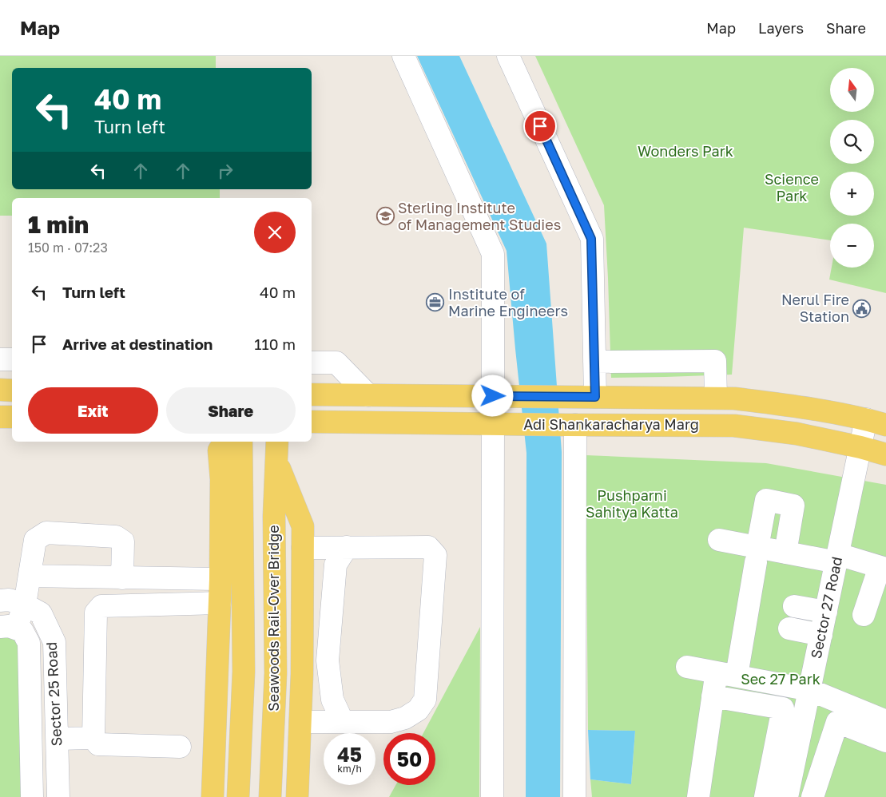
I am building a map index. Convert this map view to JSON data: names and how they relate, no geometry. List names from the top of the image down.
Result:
{
  "streets": {
    "main road": ["Adi Shankaracharya Marg", "Seawoods Rail-Over Bridge"],
    "street": ["Sector 27 Road", "Sector 25 Road"]
  },
  "crossings": [
    ["Adi Shankaracharya Marg", "Sector 27 Road"]
  ],
  "parks": [
    "Wonders Park",
    "Science Park",
    "Pushparni Sahitya Katta",
    "Sec 27 Park"
  ],
  "places": {
    "school or university": ["Sterling Institute of Management Studies"],
    "office": ["Institute of Marine Engineers"],
    "public building": ["Nerul Fire Station"]
  },
  "north": "top",
  "page": {
    "header": "Map",
    "nav": ["Map", "Layers", "Share"],
    "map_buttons": ["+", "−"],
    "turn": ["40 m", "Turn left"],
    "heading": ["1 min", "150 m · 07:23"],
    "list": [
      {
        "name": "Turn left",
        "value": "40 m"
      },
      {
        "name": "Arrive at destination",
        "value": "110 m"
      }
    ],
    "buttons": ["Exit", "Share"],
    "speed": "45 km/h",
    "limit": "50"
  }
}
